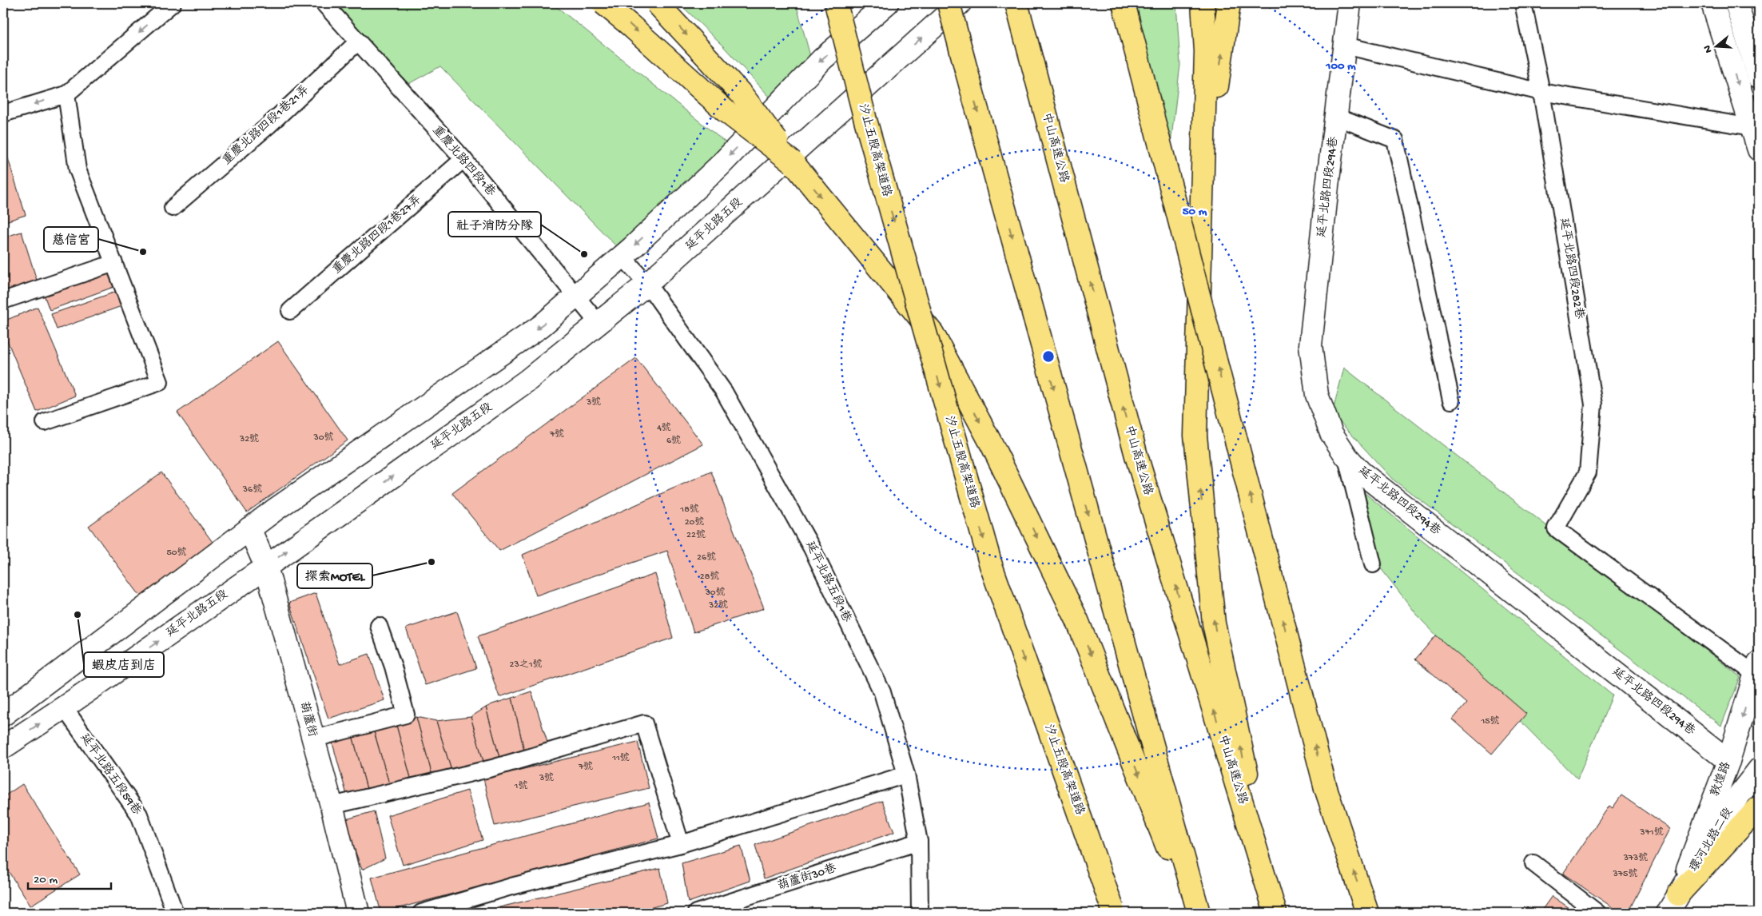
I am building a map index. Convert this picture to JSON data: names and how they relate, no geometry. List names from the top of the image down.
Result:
{
  "streets": {
    "highway": ["中山高速公路", "汐止五股高架道路"],
    "street": [
      "延平北路四段294巷",
      "延平北路五段",
      "葫蘆街",
      "敦煌路",
      "環河北路二段"
    ],
    "lane": [
      "重慶北路四段1巷21弄",
      "重慶北路四段1巷",
      "重慶北路四段1巷27弄",
      "延平北路四段282巷",
      "延平北路五段1巷",
      "延平北路五段59巷",
      "葫蘆街30巷"
    ]
  },
  "crossings": [
    ["重慶北路四段1巷21弄", "重慶北路四段1巷"],
    ["重慶北路四段1巷", "延平北路五段"],
    ["重慶北路四段1巷", "重慶北路四段1巷27弄"],
    ["延平北路四段294巷", "敦煌路"],
    ["延平北路五段", "延平北路五段1巷"],
    ["延平北路五段", "葫蘆街"],
    ["延平北路五段", "延平北路五段59巷"],
    ["延平北路四段282巷", "敦煌路"],
    ["延平北路五段1巷", "葫蘆街30巷"],
    ["敦煌路", "環河北路二段"]
  ],
  "one_way": ["敦煌路"],
  "places": [
    "慈信宮",
    "社子消防分隊",
    "探索MOTEL",
    "蝦皮店到店"
  ],
  "house_numbers": [
    "3號",
    "4號",
    "7號",
    "30號",
    "32號",
    "6號",
    "36號",
    "18號",
    "20號",
    "22號",
    "50號",
    "26號",
    "28號",
    "30號",
    "32號",
    "23之1號",
    "15號",
    "11號",
    "7號",
    "3號",
    "1號",
    "371號",
    "373號",
    "375號"
  ],
  "scale_bar": "20 m",
  "north": "left",
  "rings": ["100 m", "50 m"]
}
